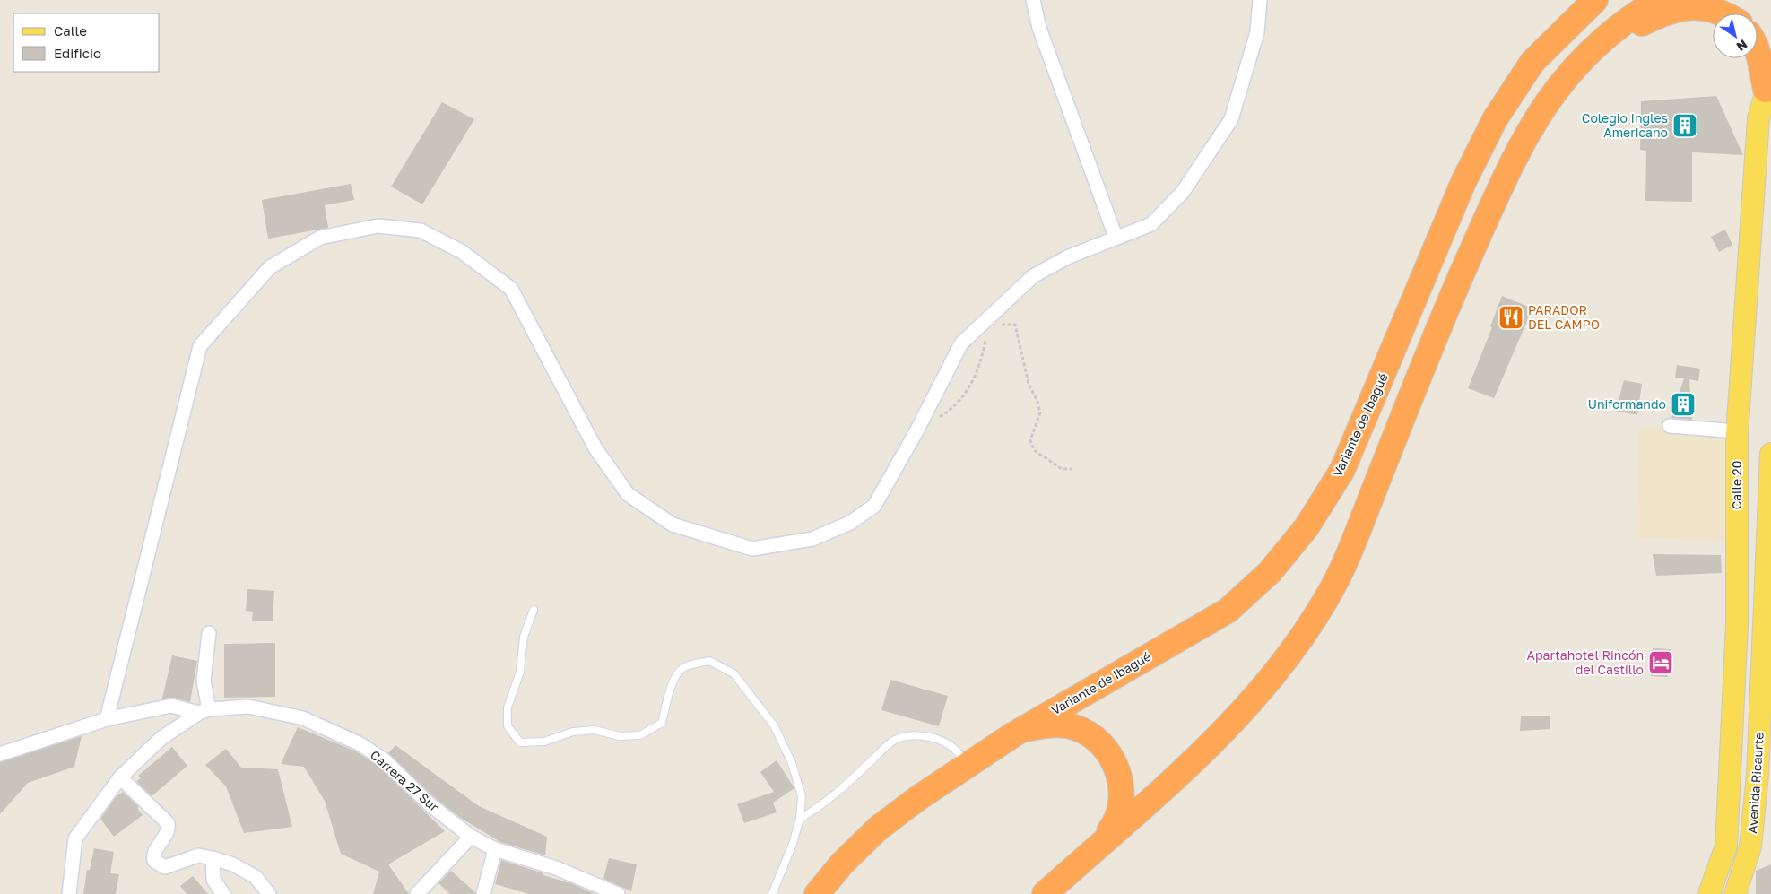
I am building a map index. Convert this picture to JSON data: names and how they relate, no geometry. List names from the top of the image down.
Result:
{
  "streets": {
    "highway": ["Variante de Ibagué"],
    "main road": ["Calle 20", "Avenida Ricaurte"],
    "street": ["Carrera 27 Sur"]
  },
  "places": {
    "building": ["Colegio Ingles Americano", "Uniformando"],
    "restaurant": ["PARADOR DEL CAMPO"],
    "hotel": ["Apartahotel Rincón del Castillo"]
  },
  "legend": ["Calle", "Edificio"],
  "north": "bottom right"
}
